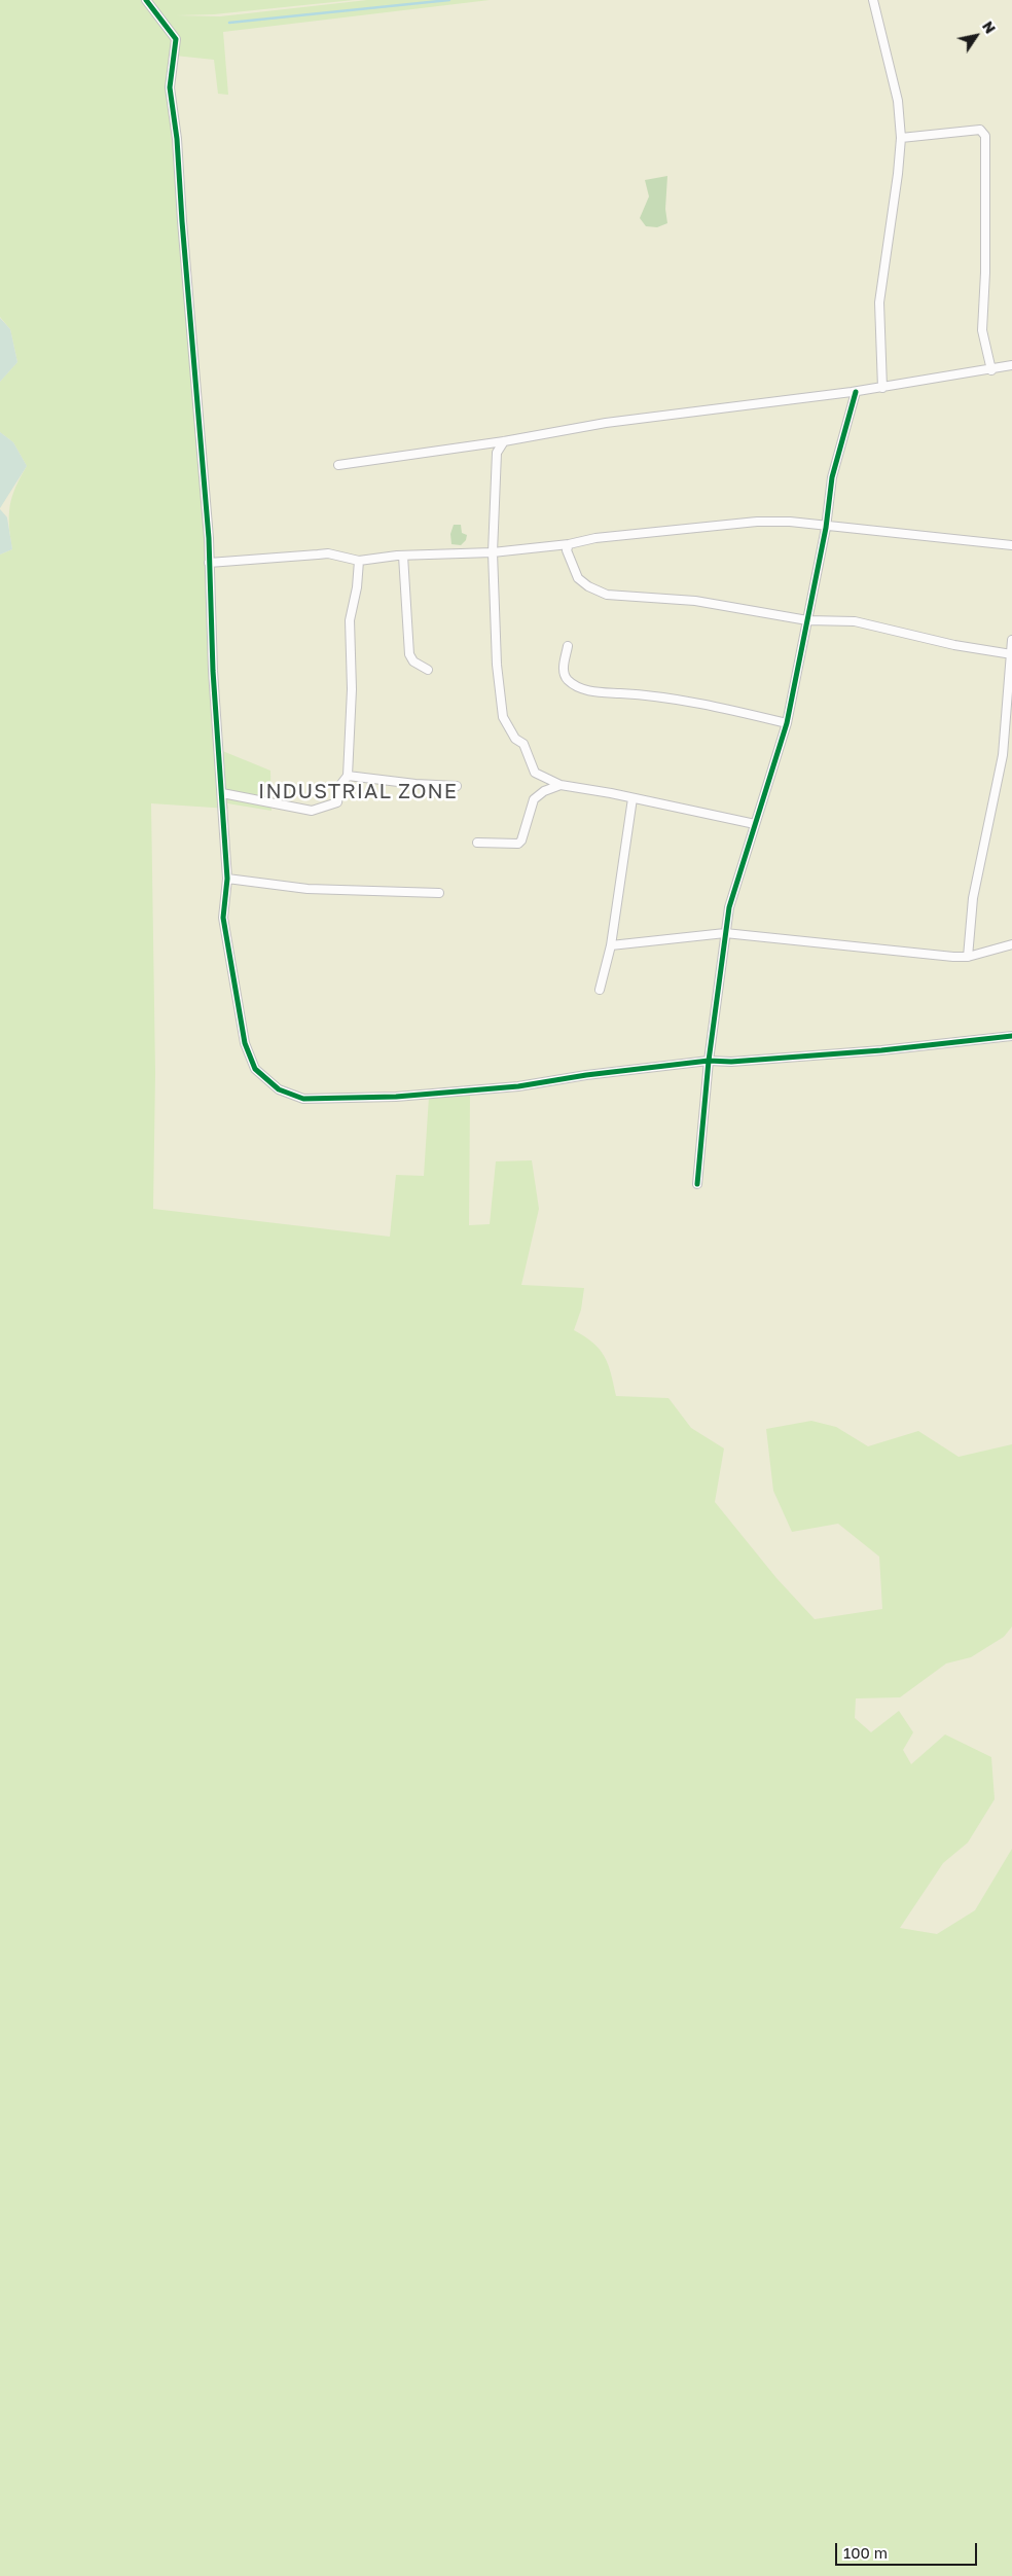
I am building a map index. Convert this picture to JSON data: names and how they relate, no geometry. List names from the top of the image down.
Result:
{
  "districts": ["INDUSTRIAL ZONE"],
  "scale_bar": "100 m",
  "north": "top right"
}
